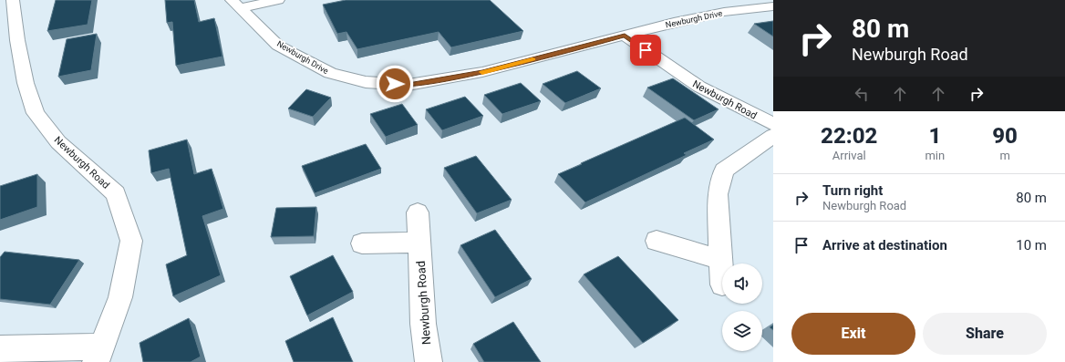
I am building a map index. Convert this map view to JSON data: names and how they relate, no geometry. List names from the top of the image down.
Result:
{
  "streets": {
    "street": ["Newburgh Drive", "Newburgh Road"]
  },
  "crossings": [
    ["Newburgh Drive", "Newburgh Road"]
  ],
  "page": {
    "turn": ["80 m", "Newburgh Road"],
    "eta": [
      "22:02",
      "Arrival",
      "1",
      "min",
      "90",
      "m"
    ],
    "list": [
      {
        "name": "Turn right",
        "note": "Newburgh Road",
        "value": "80 m"
      },
      {
        "name": "Arrive at destination",
        "value": "10 m"
      }
    ],
    "buttons": ["Exit", "Share"]
  }
}
